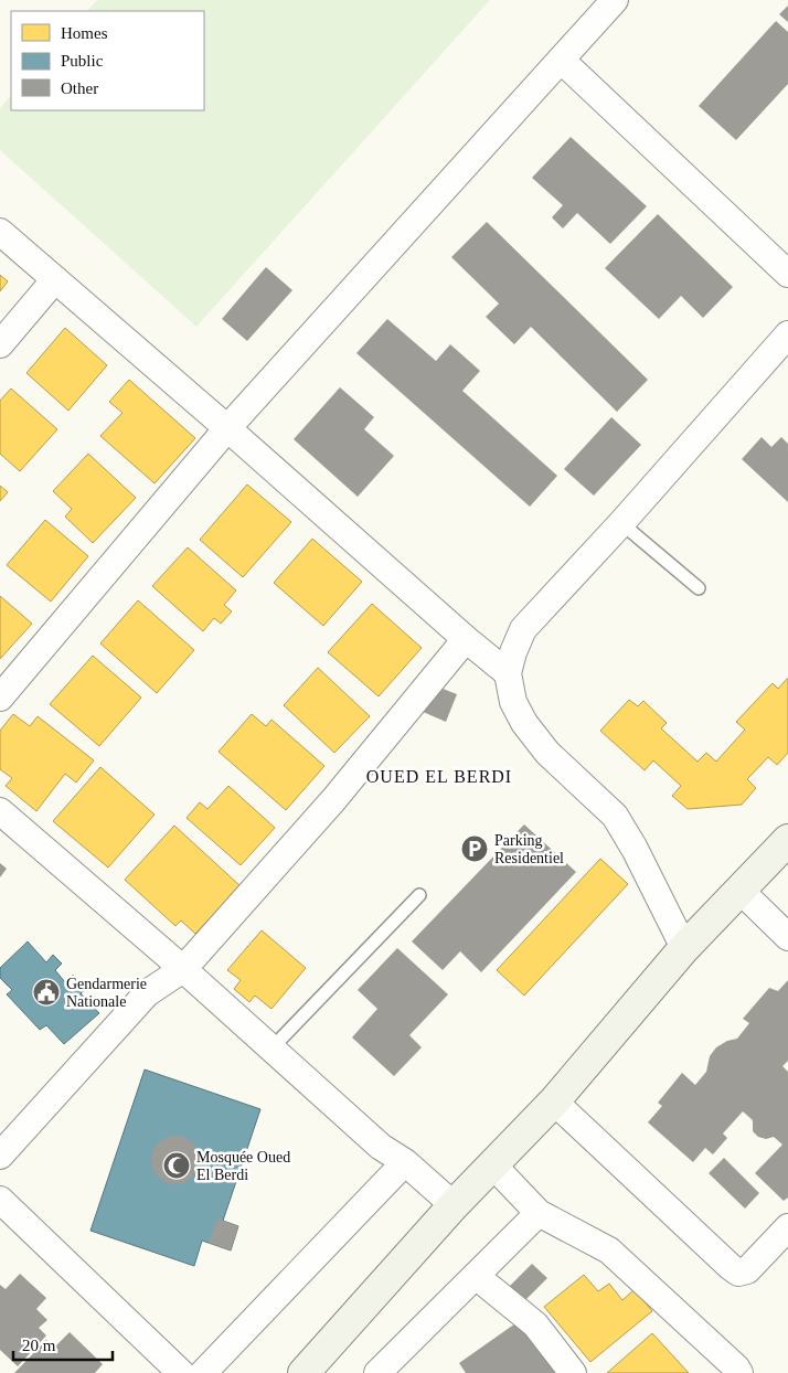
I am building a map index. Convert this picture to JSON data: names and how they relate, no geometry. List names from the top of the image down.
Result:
{
  "districts": ["OUED EL BERDI"],
  "places": {
    "parking": ["Parking Residentiel"],
    "public building": ["Gendarmerie Nationale"],
    "mosque": ["Mosquée Oued El Berdi"]
  },
  "legend": ["Homes", "Public", "Other"],
  "scale_bar": "20 m"
}
